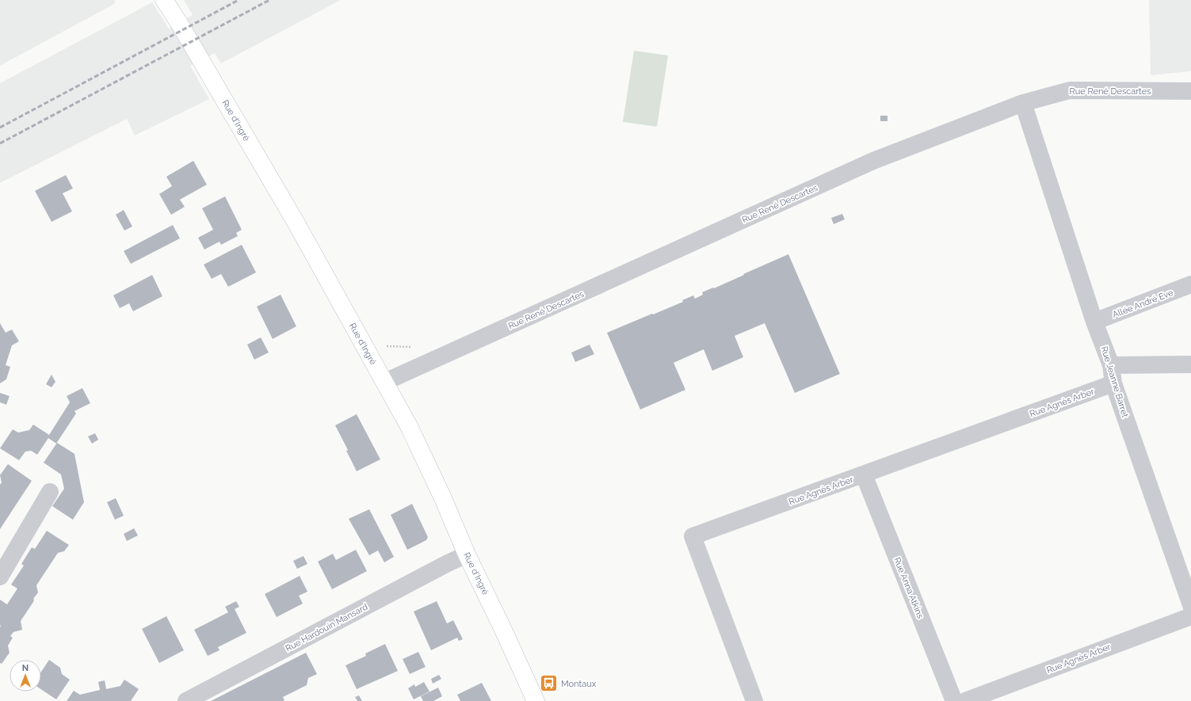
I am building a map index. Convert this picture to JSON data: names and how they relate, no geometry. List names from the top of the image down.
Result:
{
  "streets": {
    "street": [
      "Rue René Descartes",
      "Rue d'Ingré",
      "Allée André Eve",
      "Rue Jeanne Barret",
      "Rue Agnès Arber",
      "Rue Anna Atkins",
      "Rue Hardouin Mansard"
    ]
  },
  "crossings": [
    ["Rue René Descartes", "Rue d'Ingré"],
    ["Rue René Descartes", "Rue Jeanne Barret"],
    ["Rue d'Ingré", "Rue Hardouin Mansard"],
    ["Allée André Eve", "Rue Jeanne Barret"],
    ["Rue Jeanne Barret", "Rue Agnès Arber"],
    ["Rue Agnès Arber", "Rue Anna Atkins"]
  ],
  "places": {
    "bus stop": ["Montaux"]
  },
  "north": "top"
}
